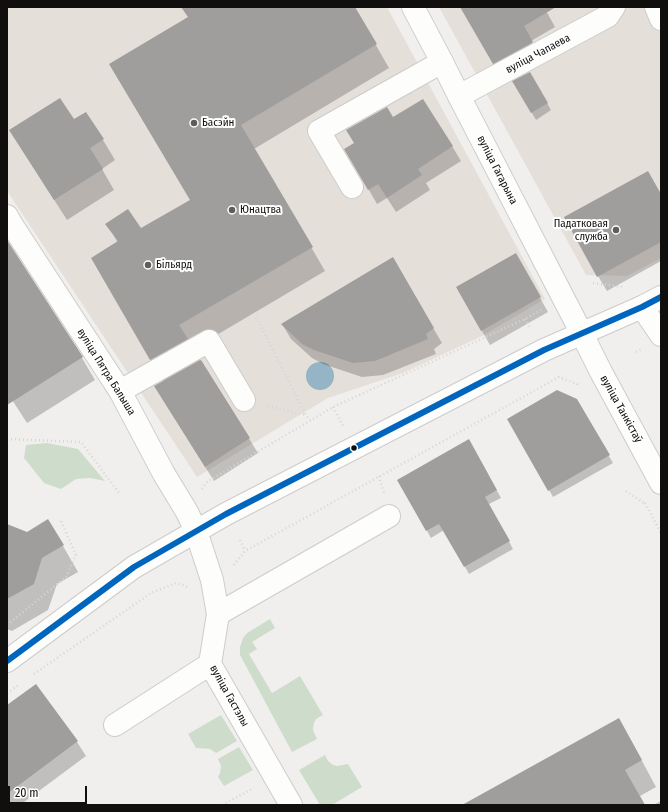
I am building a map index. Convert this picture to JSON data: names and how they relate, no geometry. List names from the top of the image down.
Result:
{
  "streets": {
    "main road": [
      "вуліца Чапаева",
      "вуліца Гагарына",
      "вуліца Пятра Балыша",
      "вуліца Танкістаў",
      "вуліца Гастэлы"
    ]
  },
  "crossings": [
    ["вуліца Чапаева", "вуліца Гагарына"],
    ["вуліца Гагарына", "вуліца Танкістаў"],
    ["вуліца Пятра Балыша", "вуліца Гастэлы"]
  ],
  "places": [
    "Басэйн",
    "Юнацтва",
    "Падатковая служба",
    "Більярд"
  ],
  "scale_bar": "20 m"
}
